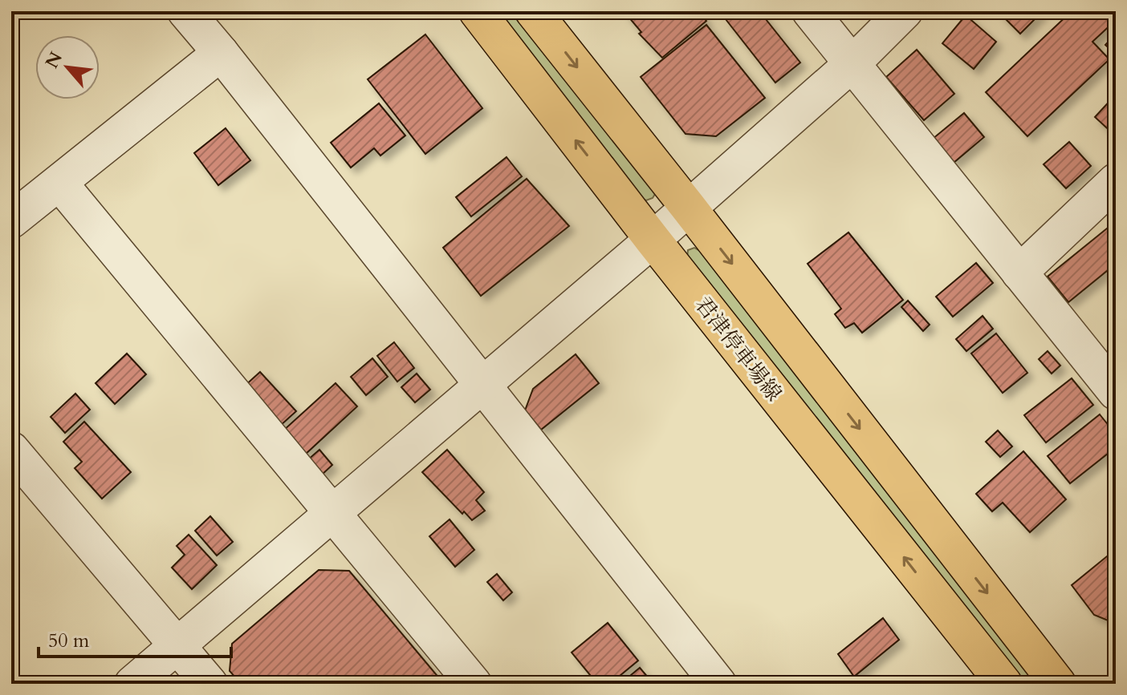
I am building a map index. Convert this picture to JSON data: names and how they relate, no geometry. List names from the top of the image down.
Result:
{
  "streets": {
    "main road": ["君津停車場線"]
  },
  "scale_bar": "50 m",
  "north": "top left"
}
